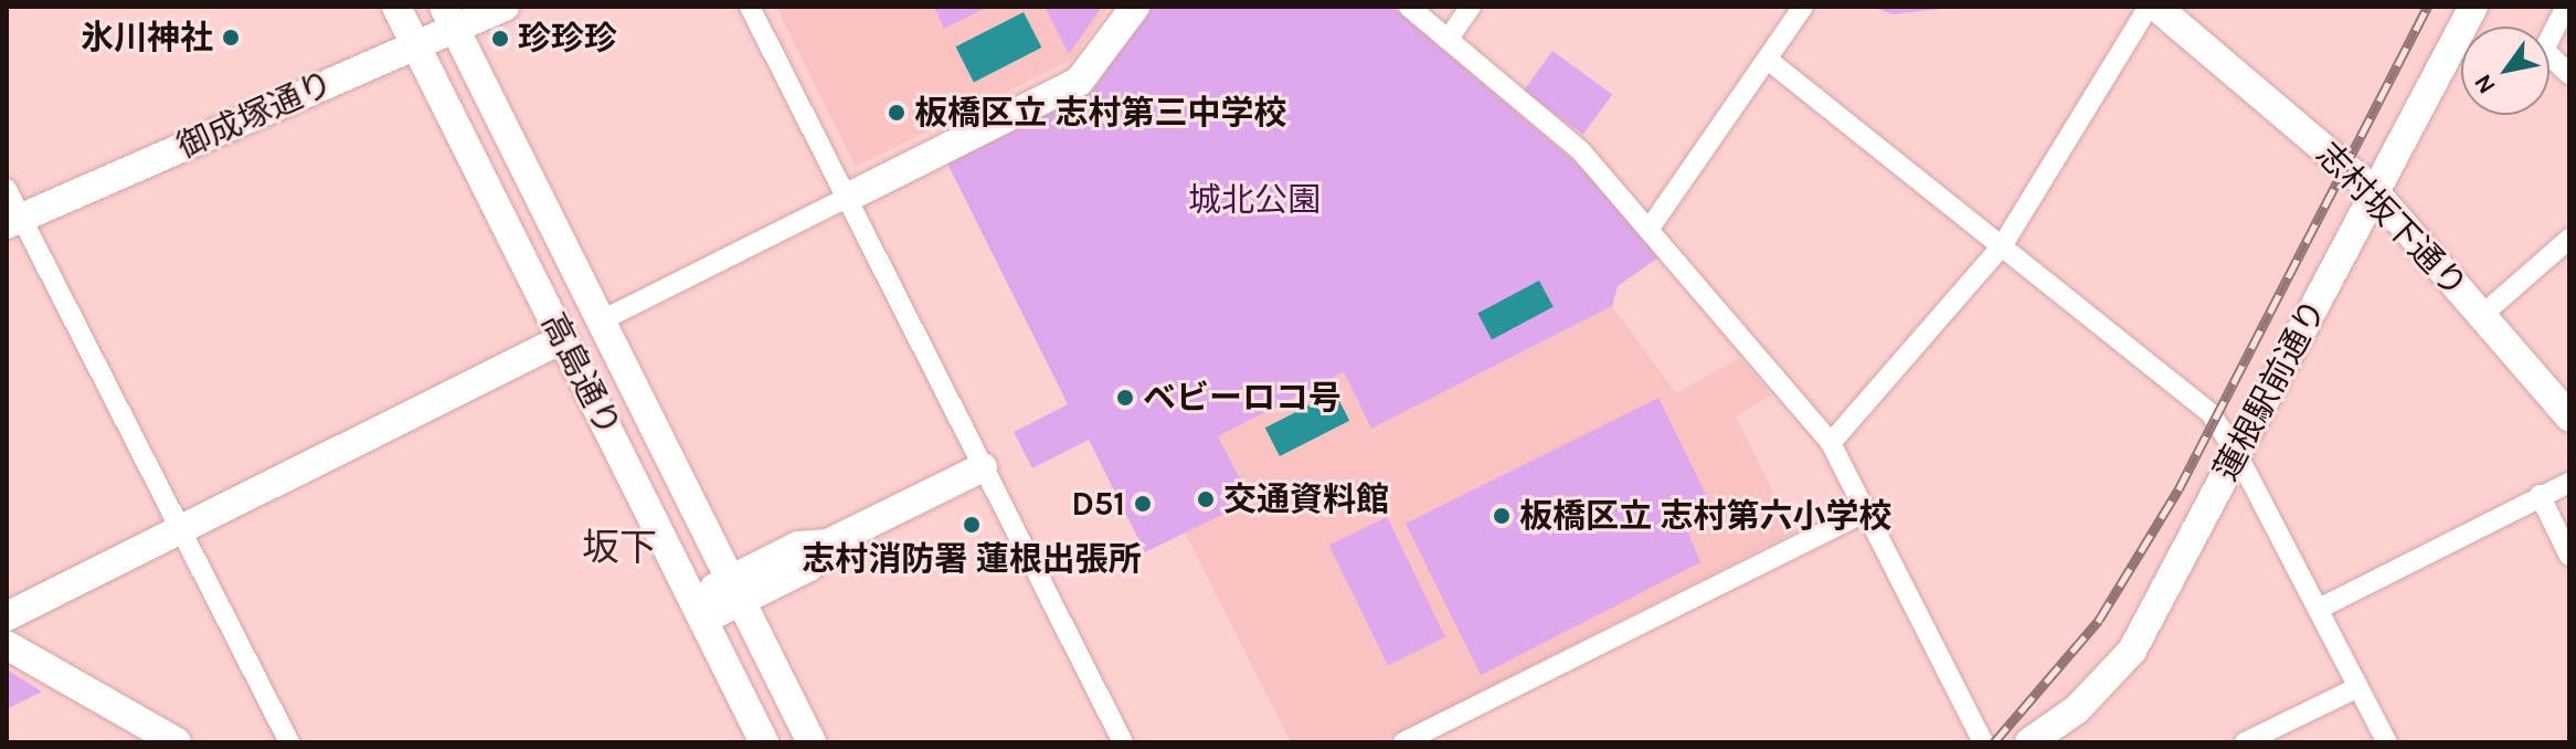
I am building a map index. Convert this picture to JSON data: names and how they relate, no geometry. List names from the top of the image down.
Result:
{
  "streets": {
    "street": [
      "御成塚通り",
      "志村坂下通り",
      "高島通り",
      "蓮根駅前通り"
    ]
  },
  "crossings": [
    ["御成塚通り", "高島通り"],
    ["志村坂下通り", "蓮根駅前通り"]
  ],
  "districts": ["坂下"],
  "parks": ["城北公園"],
  "places": [
    "氷川神社",
    "珍珍珍",
    "板橋区立 志村第三中学校",
    "ベビーロコ号",
    "交通資料館",
    "D51",
    "板橋区立 志村第六小学校",
    "志村消防署 蓮根出張所"
  ],
  "north": "bottom left"
}
